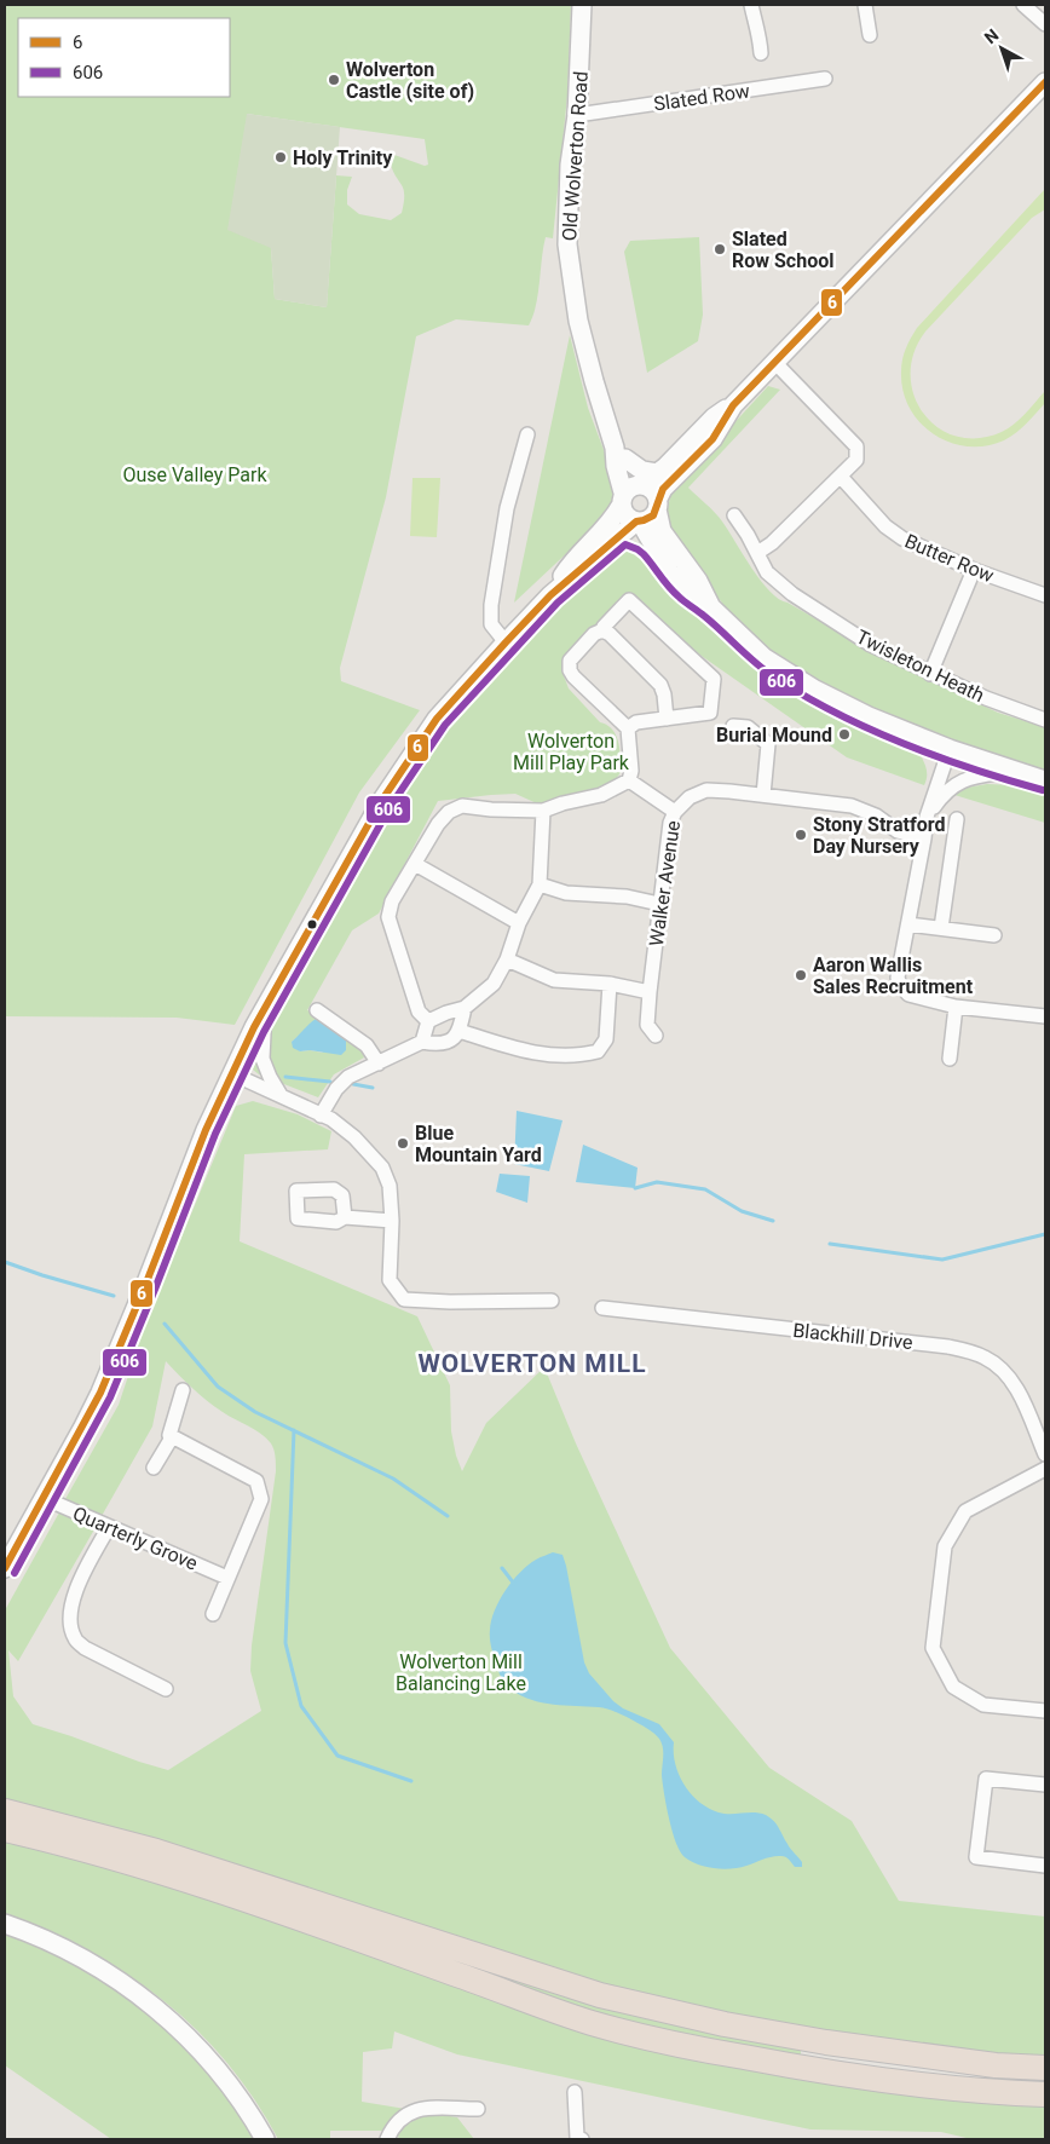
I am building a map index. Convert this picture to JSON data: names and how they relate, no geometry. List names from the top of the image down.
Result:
{
  "streets": {
    "street": [
      "Slated Row",
      "Old Wolverton Road",
      "Butter Row",
      "Twisleton Heath",
      "Walker Avenue",
      "Blackhill Drive",
      "Quarterly Grove"
    ]
  },
  "crossings": [
    ["Slated Row", "Old Wolverton Road"]
  ],
  "districts": ["WOLVERTON MILL"],
  "parks": ["Ouse Valley Park", "Wolverton Mill Play Park", "Wolverton Mill Balancing Lake"],
  "places": [
    "Wolverton Castle (site of)",
    "Holy Trinity",
    "Slated Row School",
    "Burial Mound",
    "Stony Stratford Day Nursery",
    "Aaron Wallis Sales Recruitment",
    "Blue Mountain Yard"
  ],
  "lines": ["transit line 6", "transit line 606"],
  "legend": ["6", "606"],
  "north": "top left"
}
